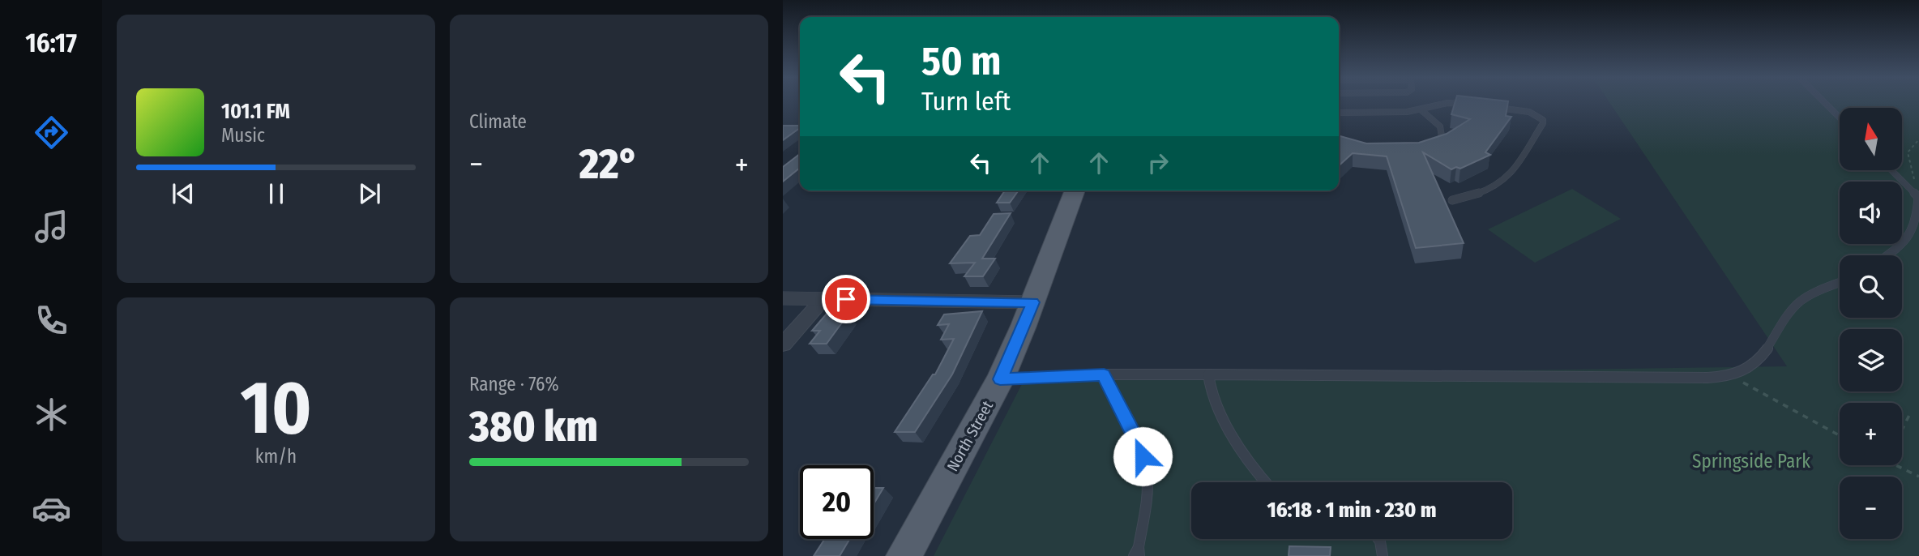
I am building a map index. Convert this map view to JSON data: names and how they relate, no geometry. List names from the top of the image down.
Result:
{
  "streets": {
    "main road": ["North Street"]
  },
  "parks": ["Springside Park"],
  "north": "top",
  "page": {
    "tabs": "16:17",
    "tile": [
      "Climate",
      ["10", "km/h"],
      ["Range · 76%", "380 km"]
    ],
    "turn": ["50 m", "Turn left"],
    "song": ["101.1 FM", "Music"],
    "map_buttons": ["+", "−"],
    "heat": ["−", "22°", "+"],
    "limit": "20",
    "trip": "16:18 · 1 min · 230 m"
  }
}
